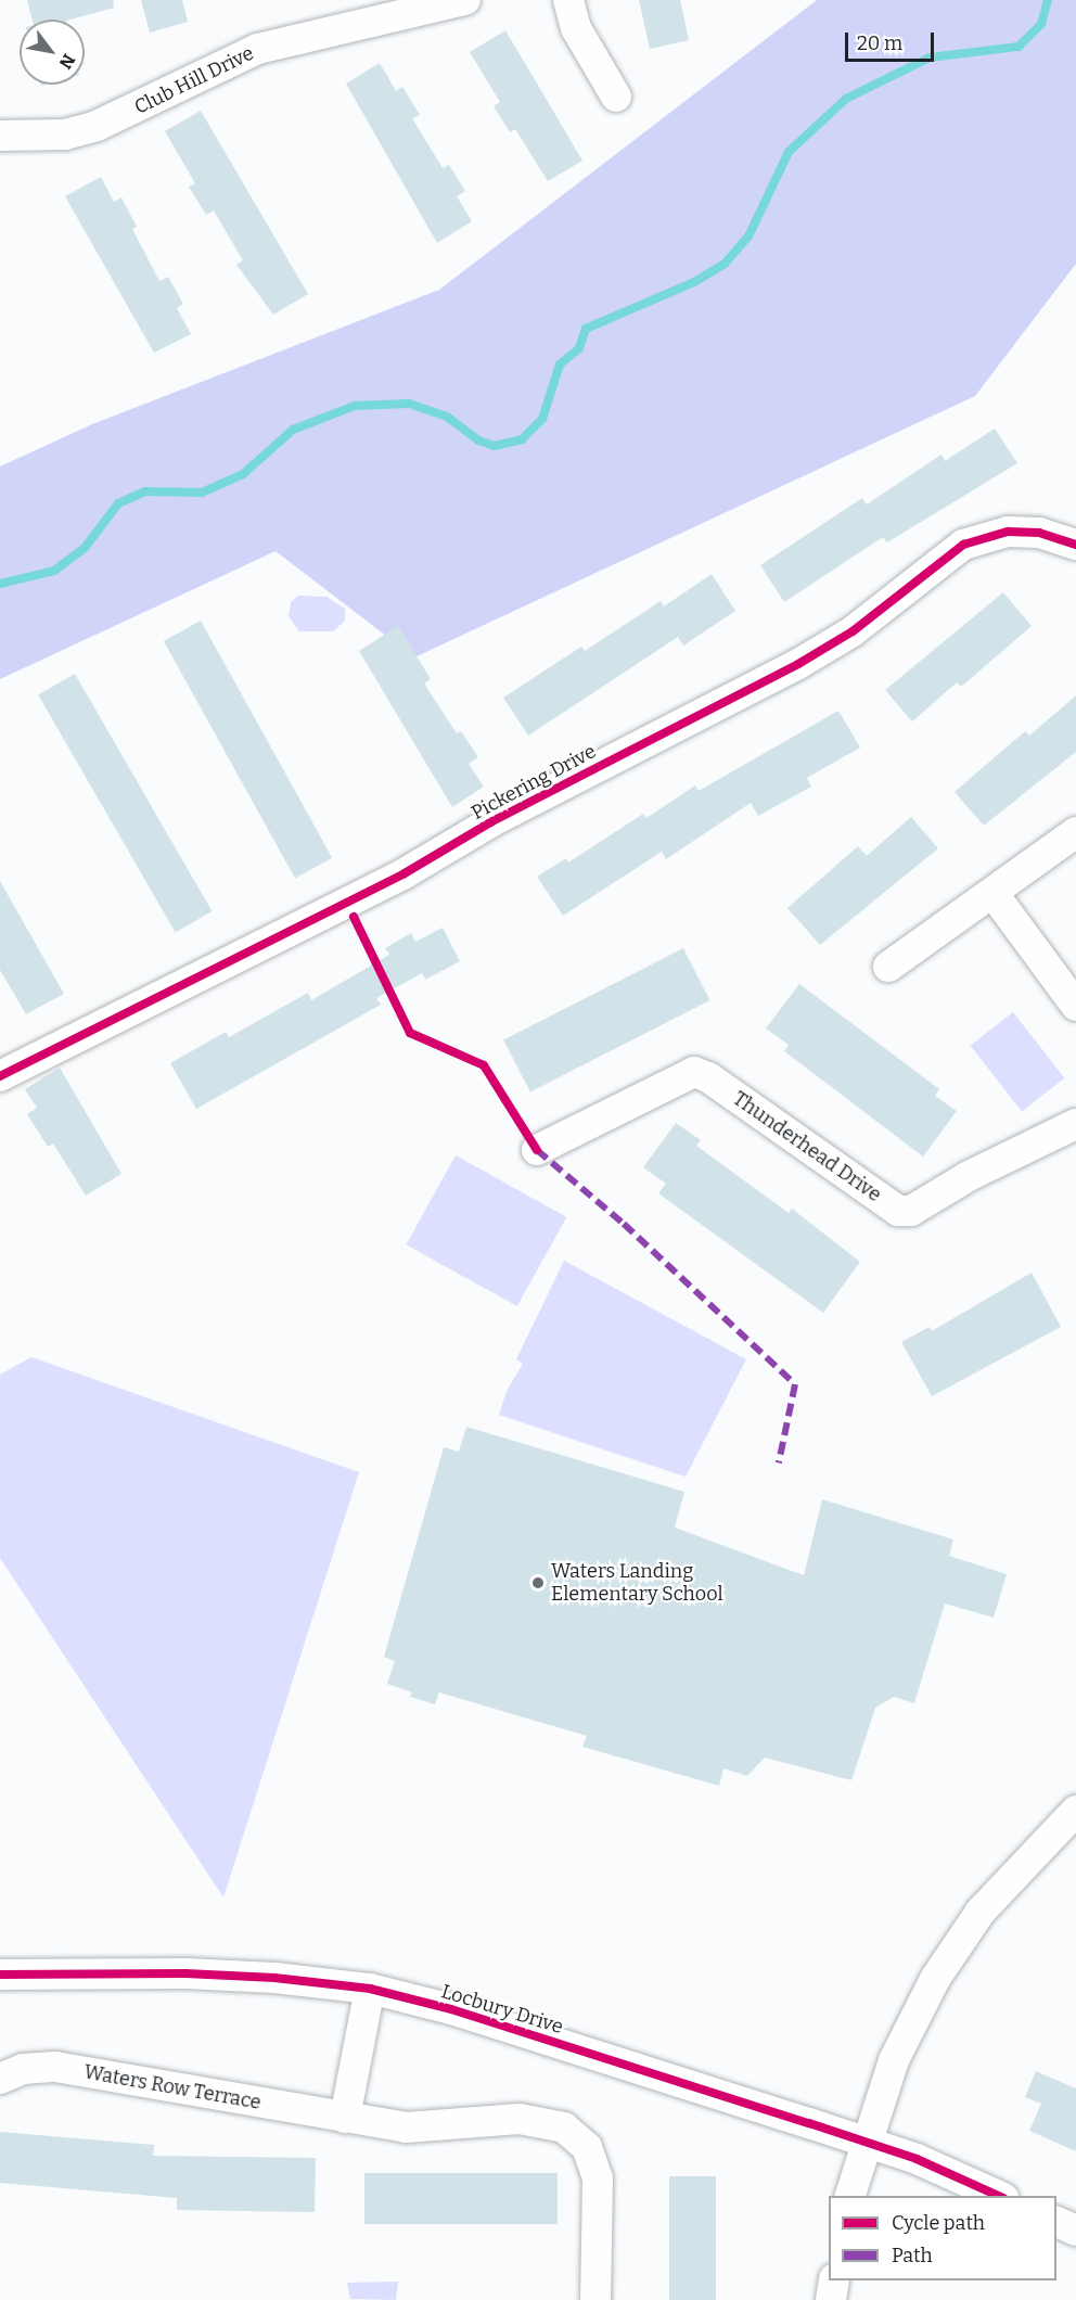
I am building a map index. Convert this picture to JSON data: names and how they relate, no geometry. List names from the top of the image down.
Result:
{
  "streets": {
    "street": [
      "Club Hill Drive",
      "Pickering Drive",
      "Thunderhead Drive",
      "Locbury Drive",
      "Waters Row Terrace"
    ]
  },
  "places": ["Waters Landing Elementary School"],
  "legend": ["Cycle path", "Path"],
  "scale_bar": "20 m",
  "north": "bottom right"
}
